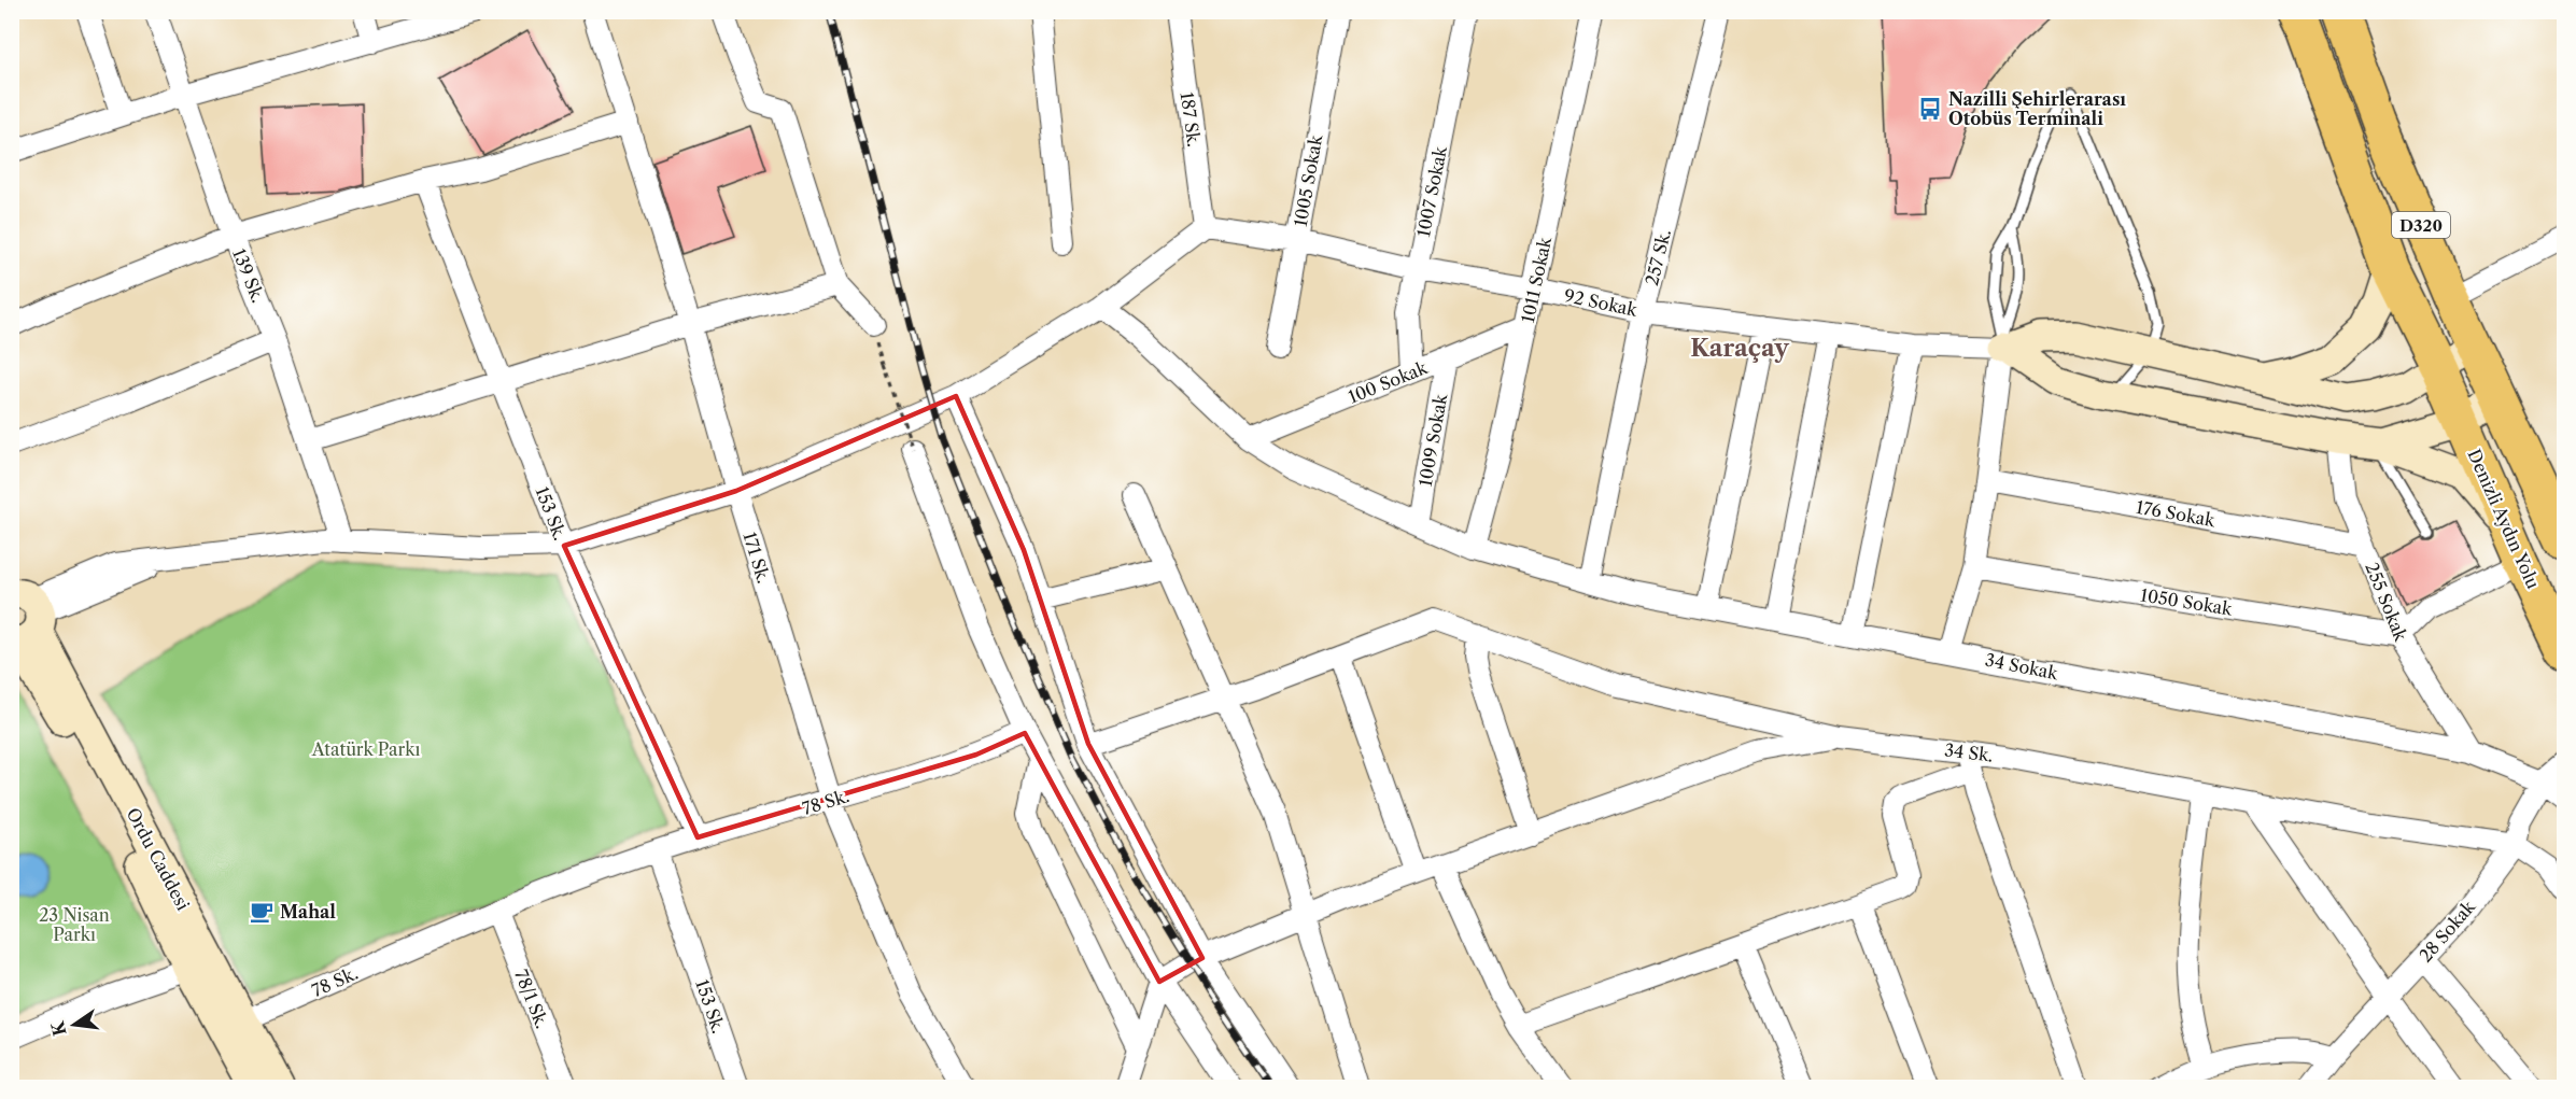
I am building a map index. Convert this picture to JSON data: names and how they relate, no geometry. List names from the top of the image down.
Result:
{
  "streets": {
    "highway": ["D320", "Denizli Aydın Yolu"],
    "main road": ["Ordu Caddesi"],
    "street": [
      "187 Sk.",
      "1005 Sokak",
      "1007 Sokak",
      "257 Sk.",
      "139 Sk.",
      "1011 Sokak",
      "92 Sokak",
      "100 Sokak",
      "1009 Sokak",
      "153 Sk.",
      "176 Sokak",
      "171 Sk.",
      "1050 Sokak",
      "255 Sokak",
      "34 Sokak",
      "34 Sk.",
      "78 Sk.",
      "28 Sokak",
      "78/1 Sk."
    ]
  },
  "crossings": [
    ["187 Sk.", "92 Sokak"],
    ["1005 Sokak", "92 Sokak"],
    ["1007 Sokak", "92 Sokak"],
    ["1007 Sokak", "100 Sokak"],
    ["D320", "Denizli Aydın Yolu"],
    ["257 Sk.", "92 Sokak"],
    ["257 Sk.", "34 Sokak"],
    ["1011 Sokak", "92 Sokak"],
    ["1011 Sokak", "100 Sokak"],
    ["1011 Sokak", "34 Sokak"],
    ["100 Sokak", "1009 Sokak"],
    ["100 Sokak", "34 Sokak"],
    ["1009 Sokak", "34 Sokak"],
    ["153 Sk.", "78 Sk."],
    ["176 Sokak", "255 Sokak"],
    ["171 Sk.", "78 Sk."],
    ["1050 Sokak", "255 Sokak"],
    ["255 Sokak", "34 Sokak"],
    ["34 Sokak", "28 Sokak"],
    ["34 Sk.", "28 Sokak"],
    ["78 Sk.", "Ordu Caddesi"],
    ["78 Sk.", "78/1 Sk."]
  ],
  "districts": ["Karaçay"],
  "parks": ["Atatürk Parkı", "23 Nisan Parkı"],
  "places": {
    "bus stop": ["Nazilli Şehirlerarası Otobüs Terminali"],
    "cafe": ["Mahal"]
  },
  "north": "left"
}
